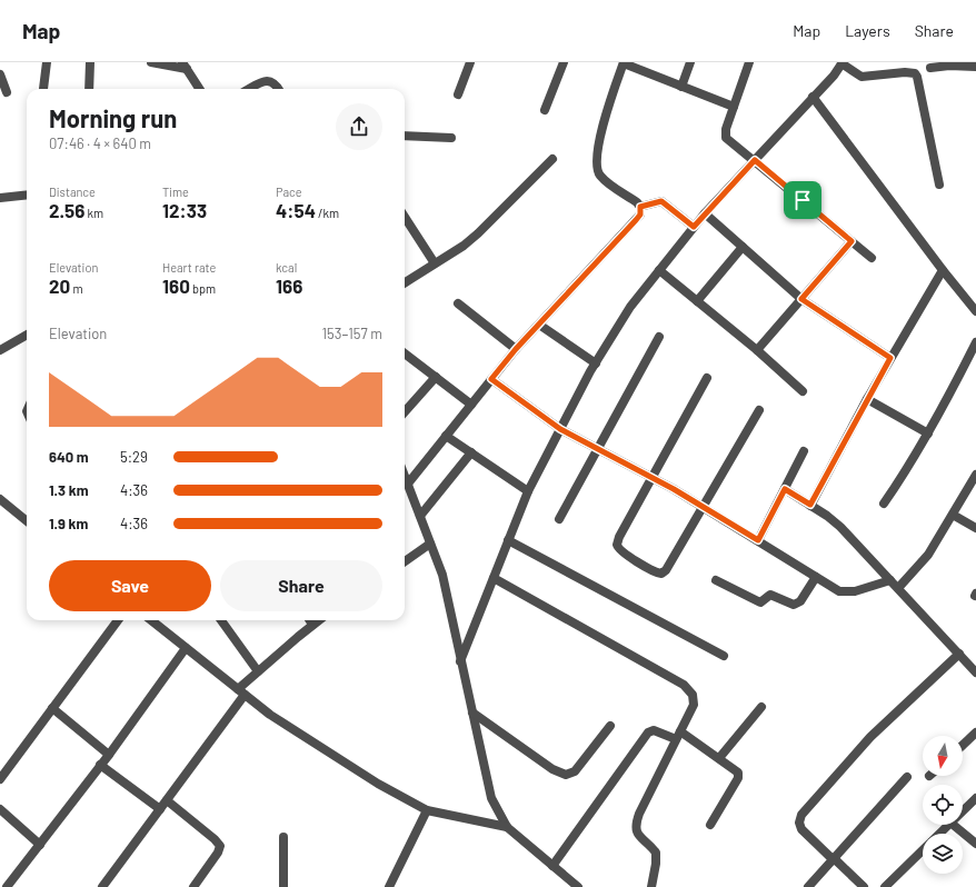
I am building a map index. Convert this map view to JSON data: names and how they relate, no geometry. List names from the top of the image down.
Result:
{
  "north": "bottom",
  "page": {
    "header": "Map",
    "nav": ["Map", "Layers", "Share"],
    "heading": ["Morning run", "07:46 · 4 × 640 m"],
    "stats": [
      ["Distance", "2.56 km"],
      ["Time", "12:33"],
      ["Pace", "4:54 /km"],
      ["Elevation", "20 m"],
      ["Heart rate", "160 bpm"],
      ["kcal", "166"]
    ],
    "chart": ["Elevation", "153–157 m"],
    "list": [
      {
        "name": "640 m",
        "note": "5:29"
      },
      {
        "name": "1.3 km",
        "note": "4:36"
      },
      {
        "name": "1.9 km",
        "note": "4:36"
      }
    ],
    "buttons": ["Save", "Share"]
  }
}
